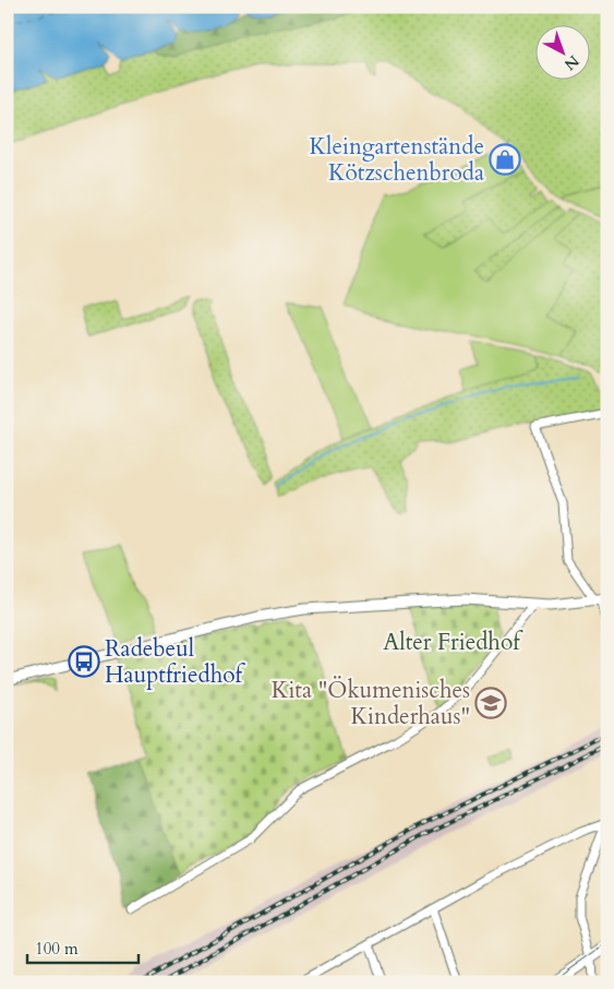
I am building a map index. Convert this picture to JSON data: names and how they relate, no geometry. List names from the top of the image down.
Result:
{
  "parks": ["Alter Friedhof"],
  "places": {
    "shop": ["Kleingartenstände Kötzschenbroda"],
    "bus stop": ["Radebeul Hauptfriedhof"],
    "school or university": ["Kita \"Ökumenisches Kinderhaus\""]
  },
  "scale_bar": "100 m",
  "north": "bottom right"
}
